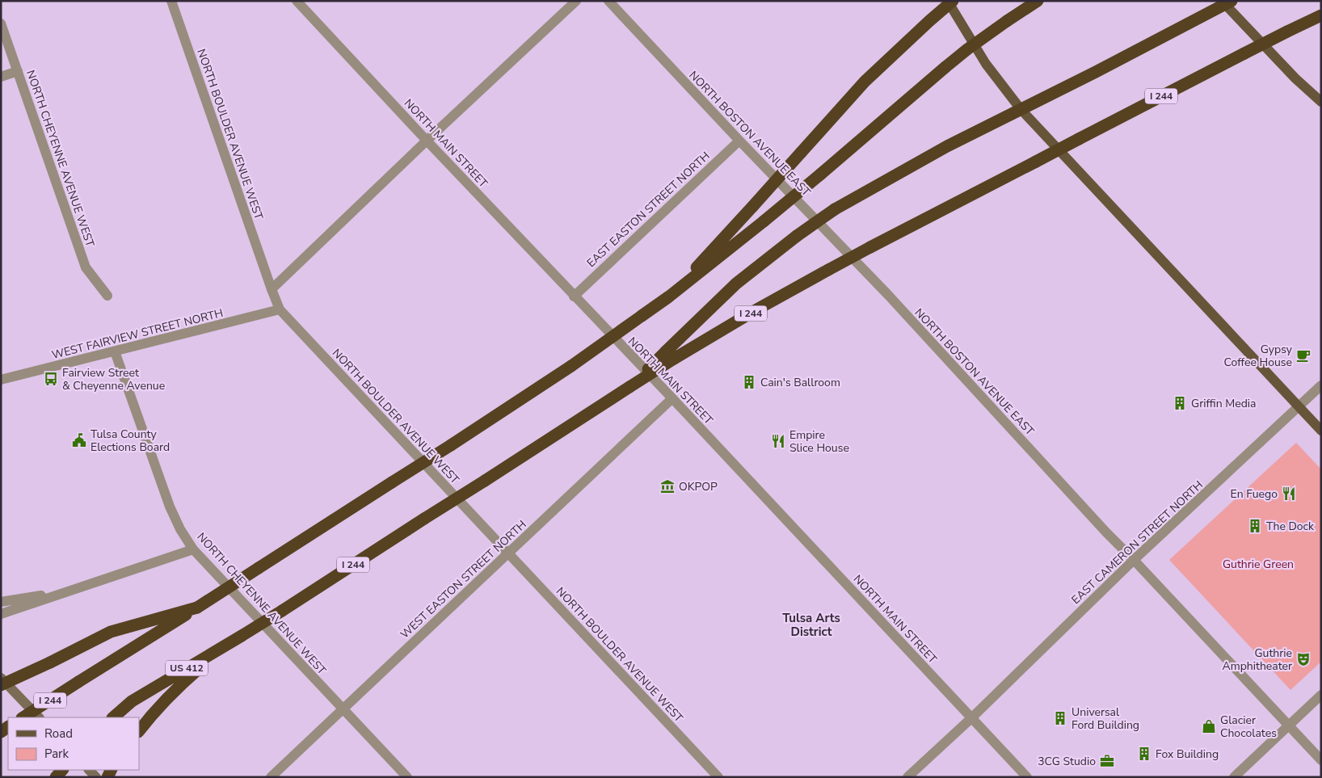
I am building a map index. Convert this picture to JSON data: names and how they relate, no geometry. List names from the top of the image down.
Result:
{
  "streets": {
    "highway": ["I 244", "US 412"],
    "street": [
      "NORTH BOSTON AVENUE EAST",
      "NORTH BOULDER AVENUE WEST",
      "NORTH MAIN STREET",
      "NORTH CHEYENNE AVENUE WEST",
      "EAST EASTON STREET NORTH",
      "WEST FAIRVIEW STREET NORTH",
      "EAST CAMERON STREET NORTH",
      "WEST EASTON STREET NORTH"
    ]
  },
  "crossings": [
    ["I 244", "US 412"],
    ["NORTH BOSTON AVENUE EAST", "EAST EASTON STREET NORTH"],
    ["NORTH BOSTON AVENUE EAST", "EAST CAMERON STREET NORTH"],
    ["NORTH BOULDER AVENUE WEST", "WEST FAIRVIEW STREET NORTH"],
    ["NORTH BOULDER AVENUE WEST", "WEST EASTON STREET NORTH"],
    ["NORTH MAIN STREET", "EAST EASTON STREET NORTH"],
    ["NORTH MAIN STREET", "EAST CAMERON STREET NORTH"],
    ["NORTH MAIN STREET", "WEST EASTON STREET NORTH"],
    ["NORTH CHEYENNE AVENUE WEST", "WEST FAIRVIEW STREET NORTH"],
    ["NORTH CHEYENNE AVENUE WEST", "WEST EASTON STREET NORTH"]
  ],
  "districts": ["Tulsa Arts District"],
  "parks": ["Guthrie Green"],
  "places": {
    "cafe": ["Gypsy Coffee House"],
    "bus stop": ["Fairview Street & Cheyenne Avenue"],
    "building": [
      "Cain's Ballroom",
      "Griffin Media",
      "The Dock",
      "Universal Ford Building",
      "Fox Building"
    ],
    "public building": ["Tulsa County Elections Board"],
    "restaurant": ["Empire Slice House", "En Fuego"],
    "museum": ["OKPOP"],
    "theatre": ["Guthrie Amphitheater"],
    "shop": ["Glacier Chocolates"],
    "office": ["3CG Studio"]
  },
  "legend": ["Road", "Park"]
}
